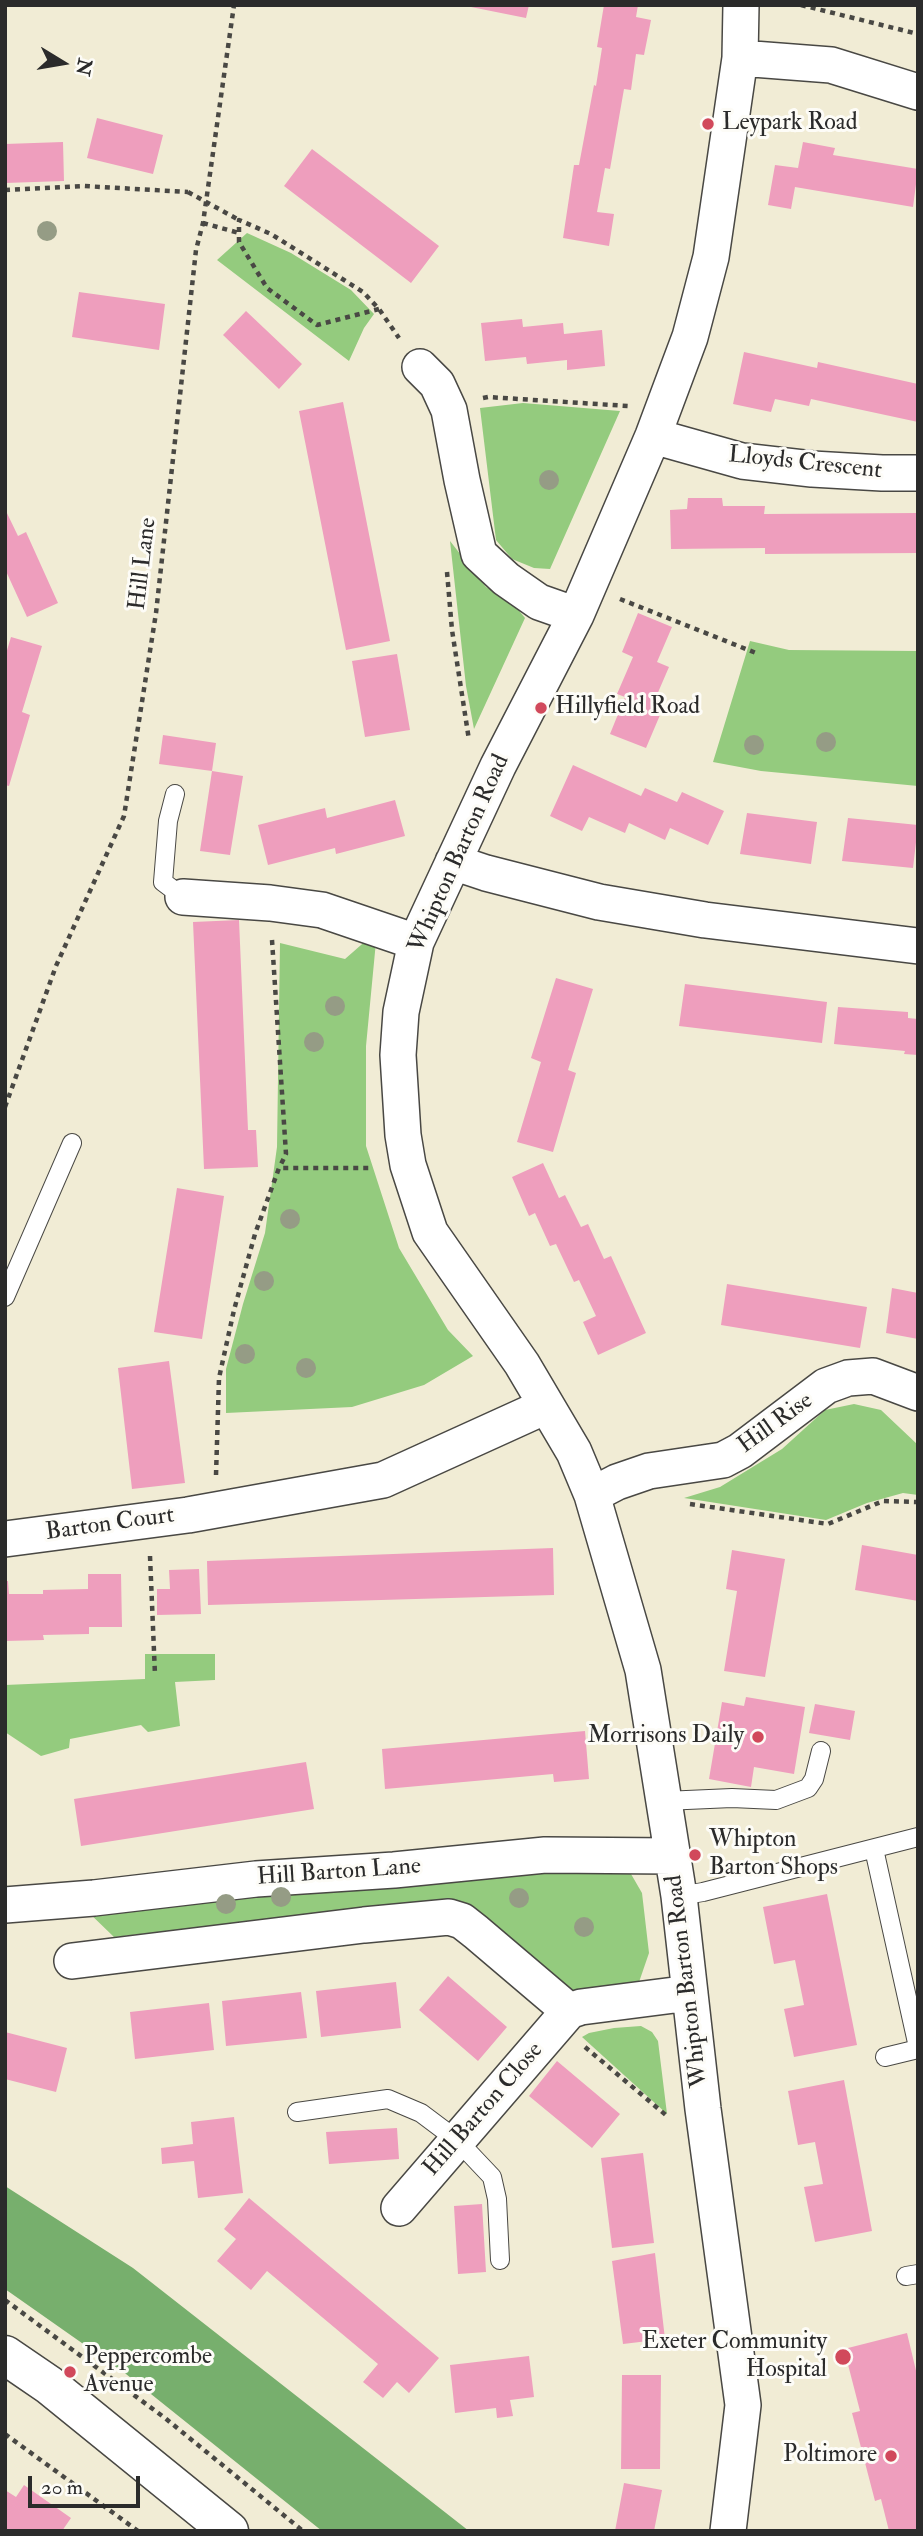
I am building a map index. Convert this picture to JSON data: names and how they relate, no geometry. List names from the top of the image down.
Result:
{
  "streets": {
    "street": [
      "Lloyds Crescent",
      "Whipton Barton Road",
      "Hill Rise",
      "Barton Court",
      "Hill Barton Lane",
      "Hill Barton Close"
    ],
    "path": ["Hill Lane"]
  },
  "crossings": [
    ["Lloyds Crescent", "Whipton Barton Road"],
    ["Whipton Barton Road", "Hill Rise"],
    ["Whipton Barton Road", "Hill Barton Lane"]
  ],
  "places": [
    "Leypark Road",
    "Hillyfield Road",
    "Morrisons Daily",
    "Whipton Barton Shops",
    "Exeter Community Hospital",
    "Peppercombe Avenue",
    "Poltimore"
  ],
  "scale_bar": "20 m",
  "north": "right"
}
